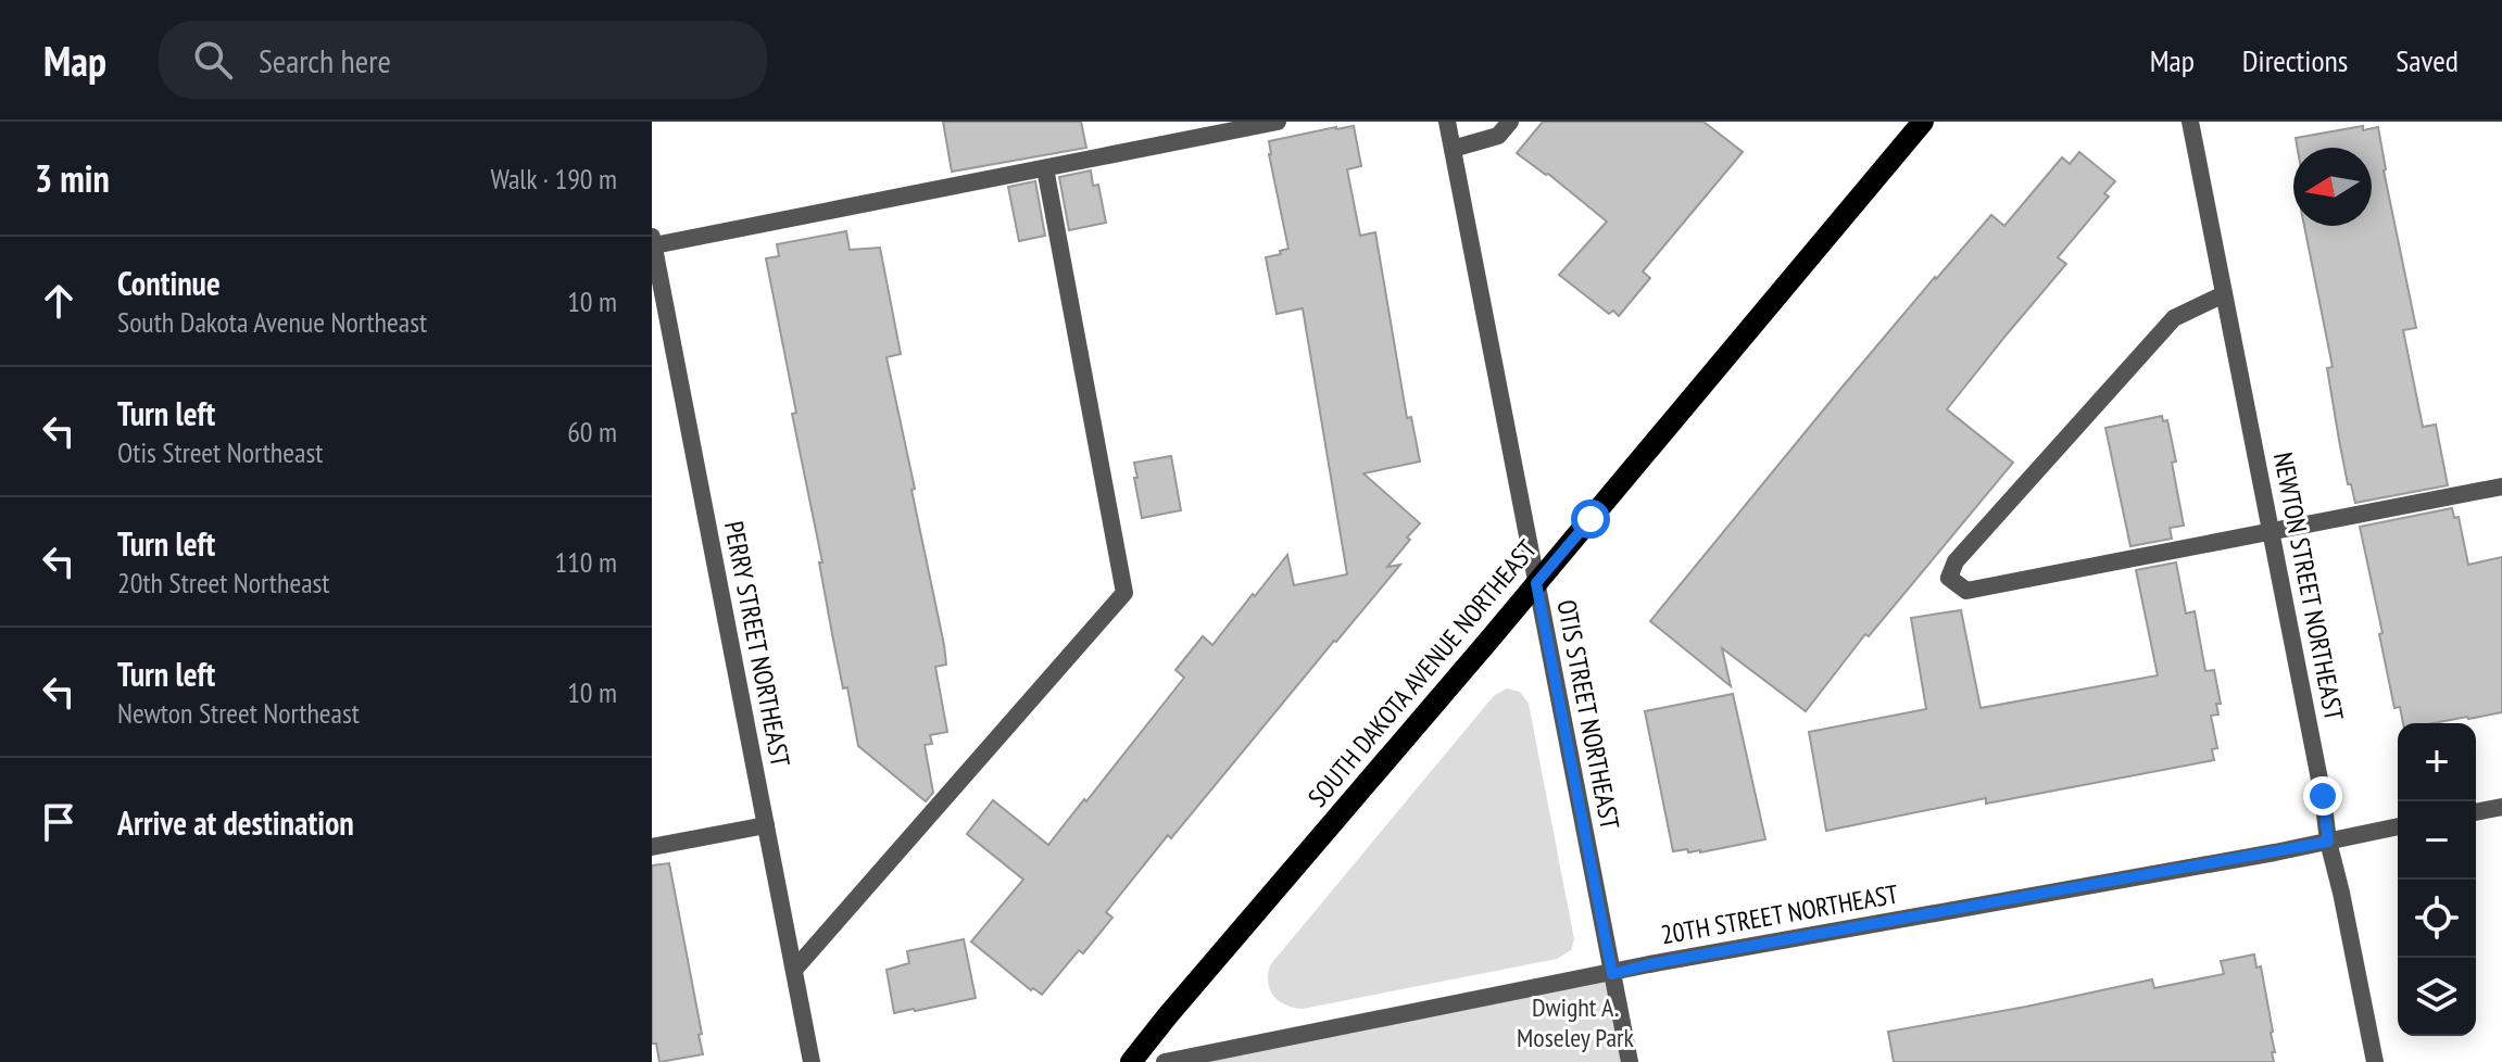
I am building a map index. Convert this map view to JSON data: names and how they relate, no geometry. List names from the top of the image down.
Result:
{
  "streets": {
    "main road": ["SOUTH DAKOTA AVENUE NORTHEAST"],
    "street": [
      "NEWTON STREET NORTHEAST",
      "PERRY STREET NORTHEAST",
      "OTIS STREET NORTHEAST",
      "20TH STREET NORTHEAST"
    ]
  },
  "crossings": [
    ["NEWTON STREET NORTHEAST", "20TH STREET NORTHEAST"],
    ["SOUTH DAKOTA AVENUE NORTHEAST", "OTIS STREET NORTHEAST"],
    ["OTIS STREET NORTHEAST", "20TH STREET NORTHEAST"]
  ],
  "parks": ["Dwight A. Moseley Park"],
  "north": "left",
  "page": {
    "header": "Map",
    "search": "Search here",
    "nav": ["Map", "Directions", "Saved"],
    "heading": ["3 min", "Walk · 190 m"],
    "list": [
      ["Continue", "South Dakota Avenue Northeast", "10 m"],
      ["Turn left", "Otis Street Northeast", "60 m"],
      ["Turn left", "20th Street Northeast", "110 m"],
      ["Turn left", "Newton Street Northeast", "10 m"],
      "Arrive at destination"
    ],
    "map_buttons": ["+", "−"]
  }
}
